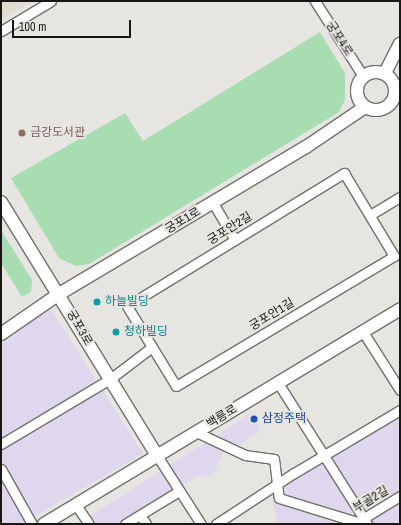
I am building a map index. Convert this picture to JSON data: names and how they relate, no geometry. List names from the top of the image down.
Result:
{
  "streets": {
    "street": [
      "궁포4로",
      "궁포1로",
      "궁포안2길",
      "궁포안1길",
      "궁포3로",
      "백릉로",
      "부골2길"
    ]
  },
  "crossings": [
    ["궁포4로", "궁포1로"],
    ["궁포1로", "궁포3로"],
    ["궁포안2길", "궁포안1길"],
    ["궁포3로", "백릉로"]
  ],
  "places": [
    "금강도서관",
    "하늘빌딩",
    "청하빌딩",
    "삼정주택"
  ],
  "scale_bar": "100 m"
}
